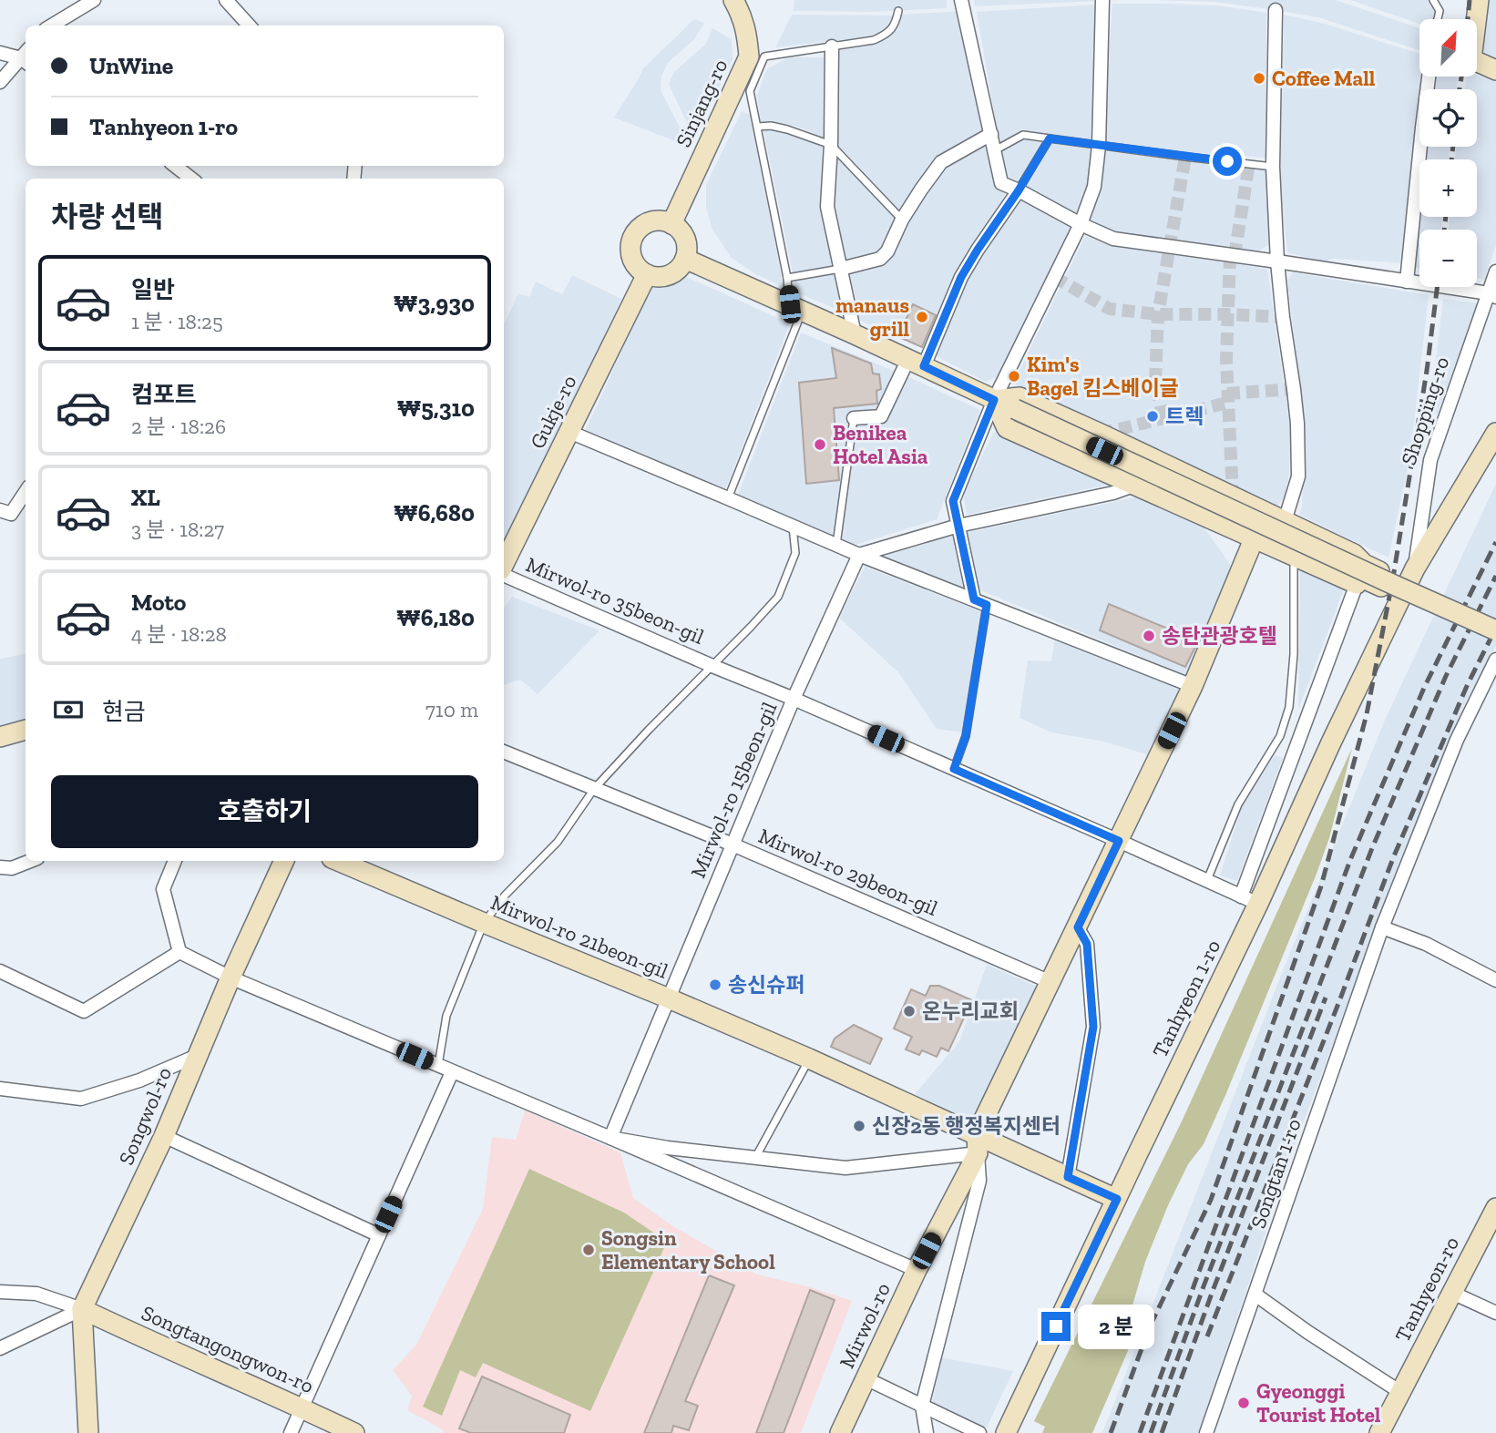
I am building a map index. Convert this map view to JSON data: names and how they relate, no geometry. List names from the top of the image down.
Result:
{
  "streets": {
    "street": [
      "Sinjang-ro",
      "Shopping-ro",
      "Gukje-ro",
      "Mirwol-ro 35beon-gil",
      "Mirwol-ro 15beon-gil",
      "Mirwol-ro 29beon-gil",
      "Mirwol-ro 21beon-gil",
      "Tanhyeon 1-ro",
      "Songwol-ro",
      "Songtan 1-ro",
      "Tanhyeon-ro",
      "Mirwol-ro",
      "Songtangongwon-ro"
    ]
  },
  "crossings": [
    ["Sinjang-ro", "Gukje-ro"],
    ["Shopping-ro", "Tanhyeon 1-ro"],
    ["Mirwol-ro 35beon-gil", "Mirwol-ro 15beon-gil"],
    ["Mirwol-ro 35beon-gil", "Mirwol-ro 29beon-gil"],
    ["Mirwol-ro 35beon-gil", "Tanhyeon 1-ro"],
    ["Mirwol-ro 35beon-gil", "Mirwol-ro"],
    ["Mirwol-ro 15beon-gil", "Mirwol-ro 29beon-gil"],
    ["Mirwol-ro 15beon-gil", "Mirwol-ro 21beon-gil"],
    ["Mirwol-ro 29beon-gil", "Mirwol-ro"],
    ["Mirwol-ro 21beon-gil", "Mirwol-ro"],
    ["Songwol-ro", "Songtangongwon-ro"]
  ],
  "places": [
    "Coffee Mall",
    "manaus grill",
    "Kim's Bagel 킴스베이글",
    "트렉",
    "Benikea Hotel Asia",
    "송탄관광호텔",
    "송신슈퍼",
    "온누리교회",
    "신장2동 행정복지센터",
    "Songsin Elementary School",
    "Gyeonggi Tourist Hotel"
  ],
  "north": "top right",
  "page": {
    "map_buttons": ["+", "−"],
    "banner": ["UnWine", "Tanhyeon 1-ro"],
    "heading": "차량 선택",
    "list": [
      {
        "name": "일반",
        "note": "1 분 · 18:25",
        "value": "₩3,930"
      },
      {
        "name": "컴포트",
        "note": "2 분 · 18:26",
        "value": "₩5,310"
      },
      {
        "name": "XL",
        "note": "3 분 · 18:27",
        "value": "₩6,680"
      },
      {
        "name": "Moto",
        "note": "4 분 · 18:28",
        "value": "₩6,180"
      }
    ],
    "pay": ["현금", "710 m"],
    "buttons": "호출하기",
    "bubble": "2 분"
  }
}
